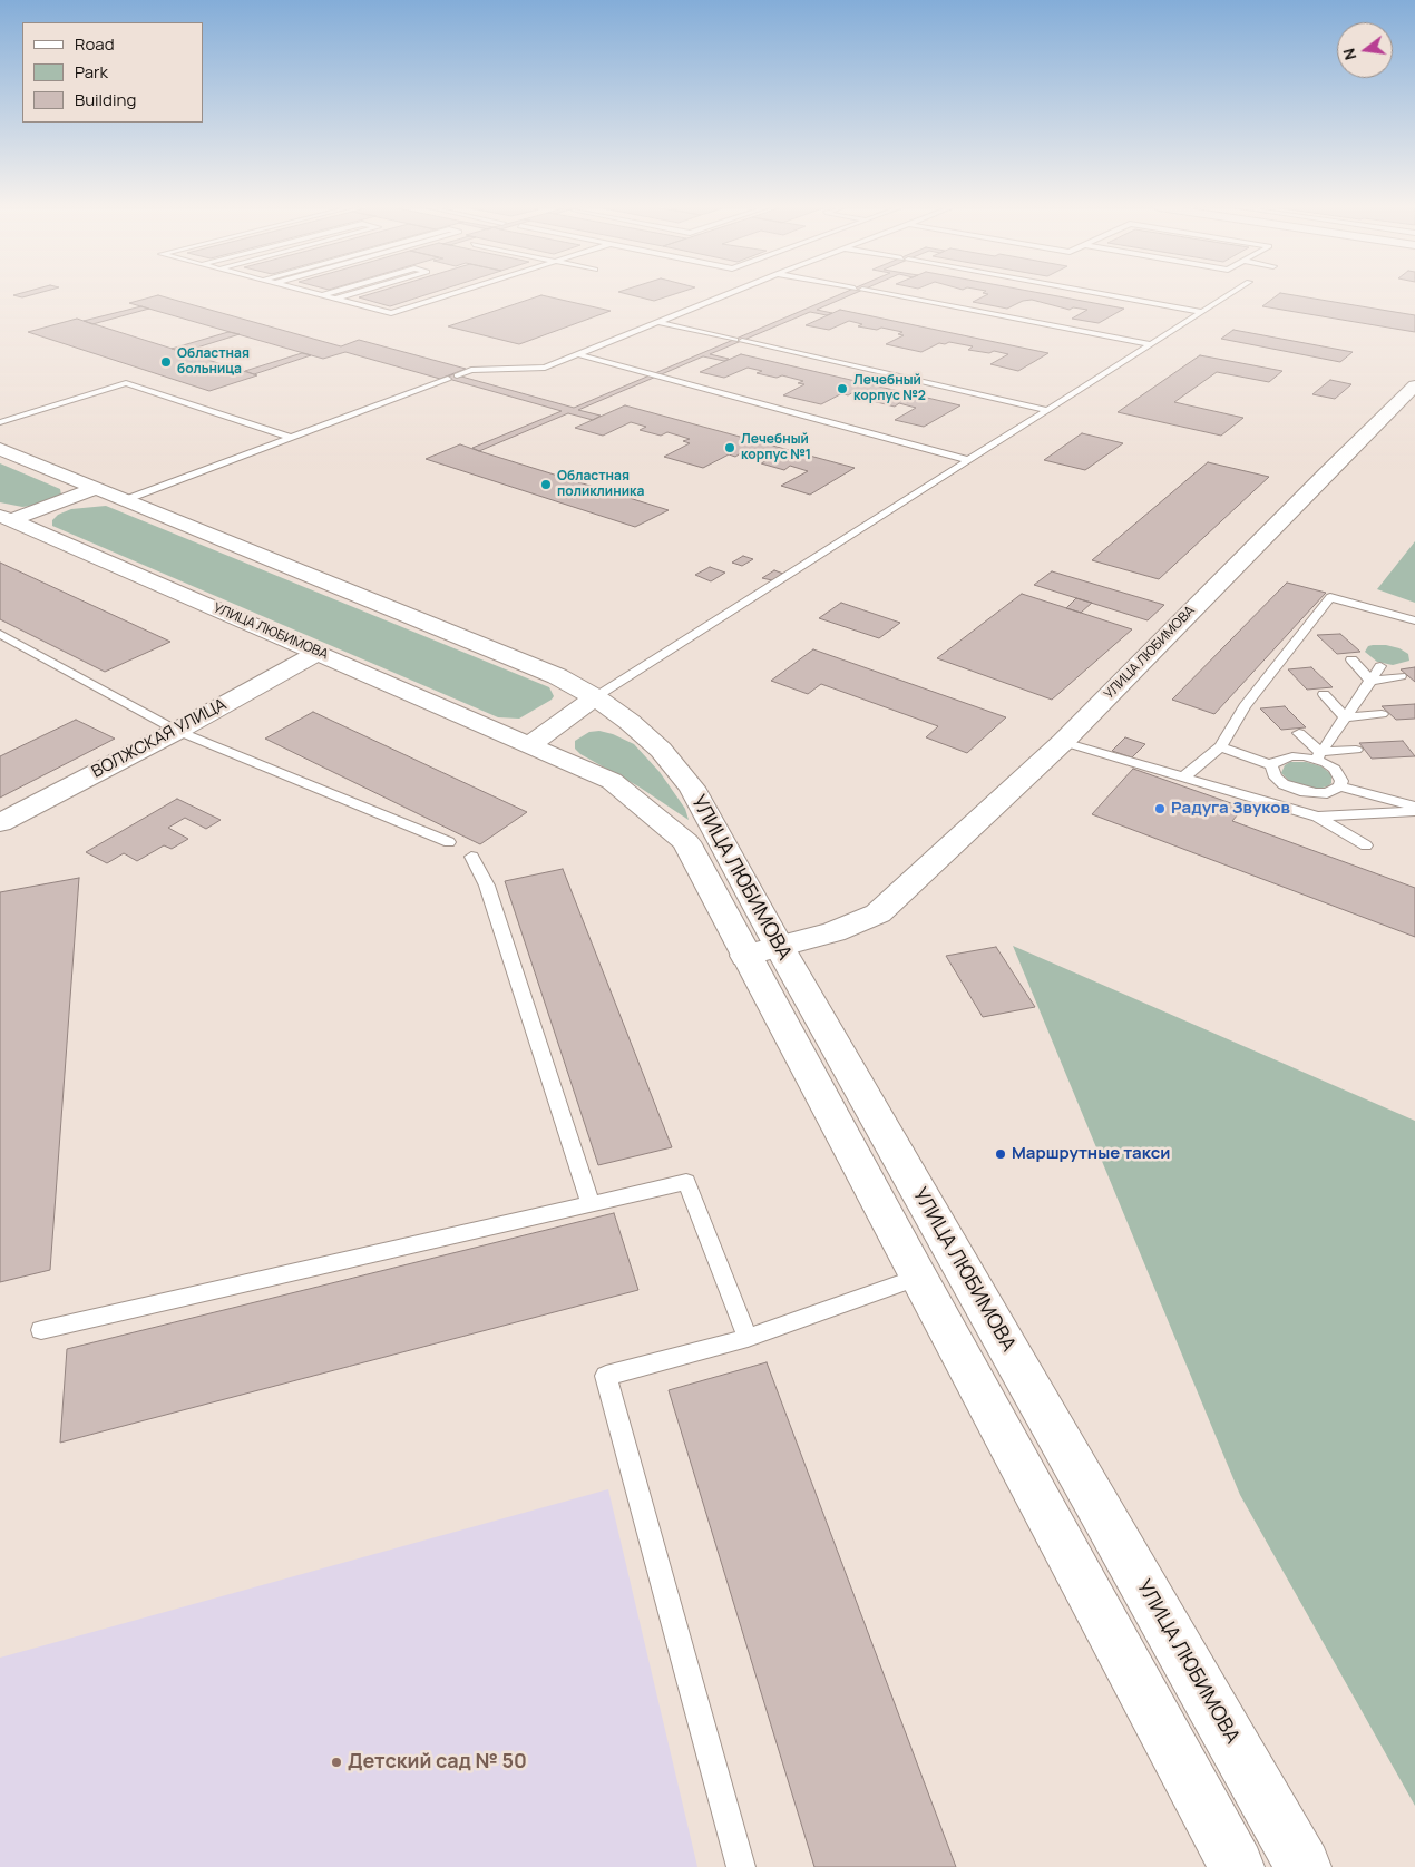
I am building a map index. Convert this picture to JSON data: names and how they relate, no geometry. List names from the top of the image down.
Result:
{
  "streets": {
    "main road": ["УЛИЦА ЛЮБИМОВА", "ВОЛЖСКАЯ УЛИЦА"]
  },
  "crossings": [
    ["УЛИЦА ЛЮБИМОВА", "ВОЛЖСКАЯ УЛИЦА"]
  ],
  "places": [
    "Областная больница",
    "Лечебный корпус №2",
    "Лечебный корпус №1",
    "Областная поликлиника",
    "Радуга Звуков",
    "Маршрутные такси",
    "Детский сад № 50"
  ],
  "legend": ["Road", "Park", "Building"],
  "north": "left"
}
